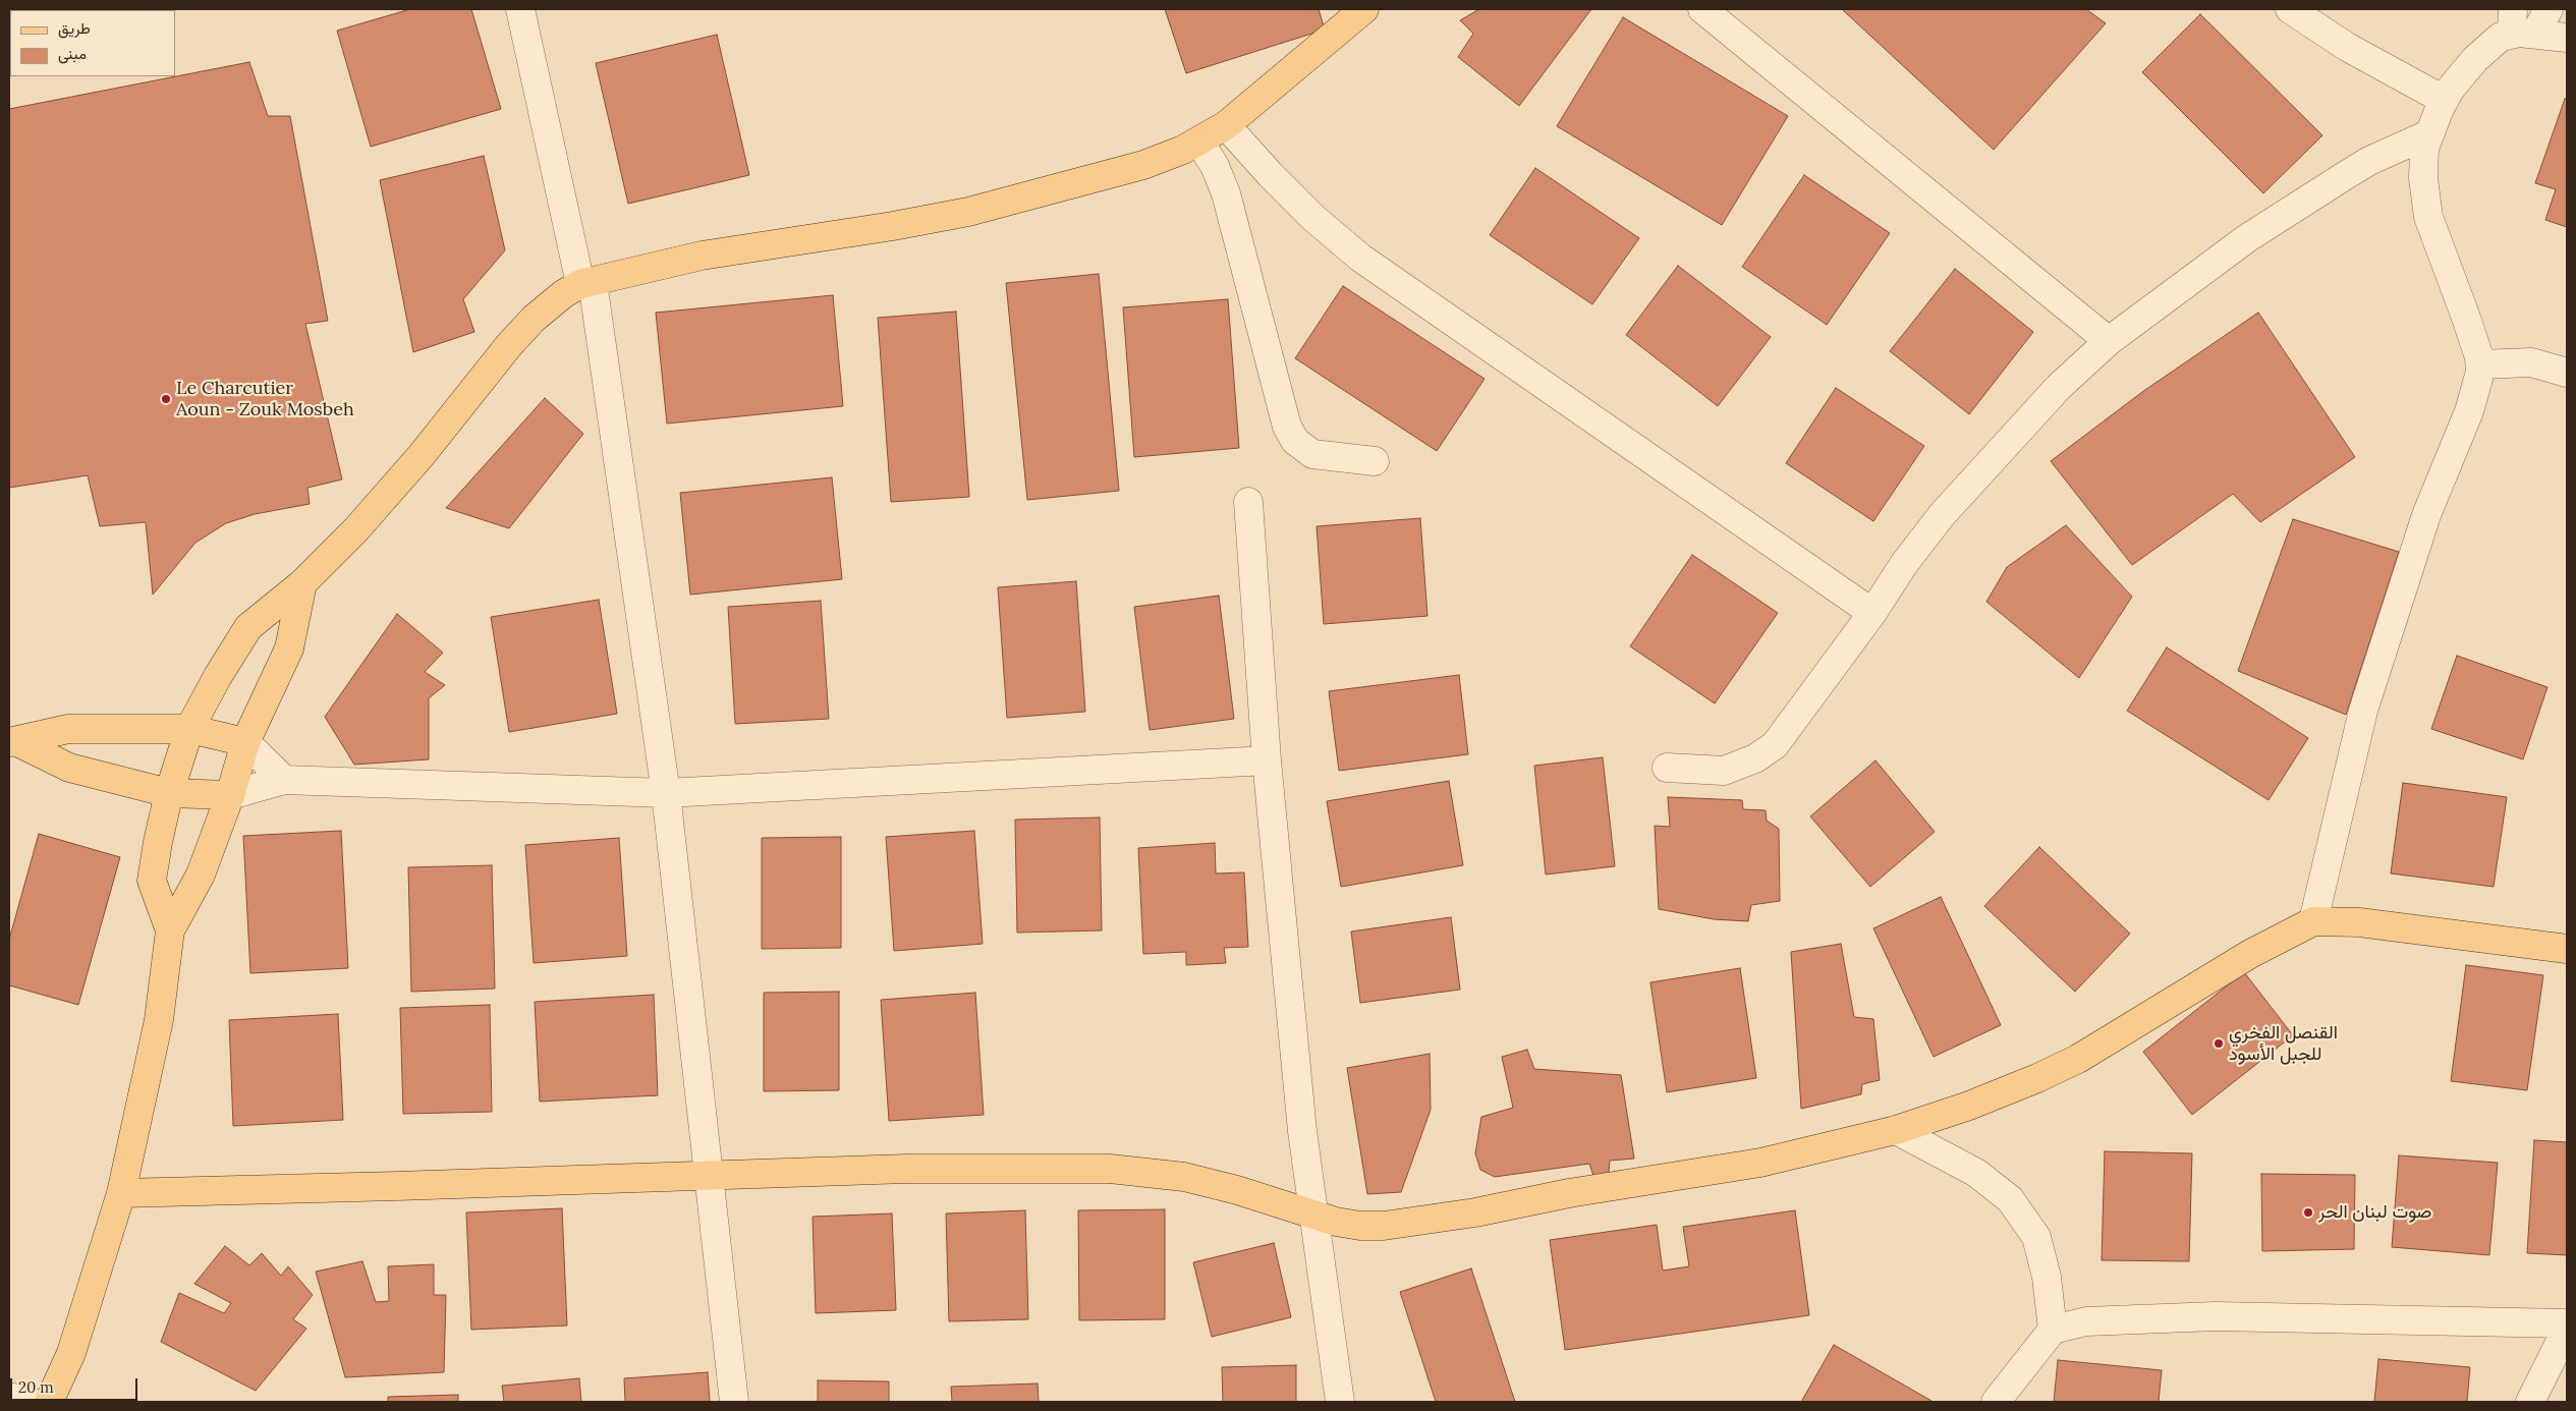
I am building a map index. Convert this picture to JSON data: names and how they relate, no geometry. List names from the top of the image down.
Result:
{
  "places": ["Le Charcutier Aoun - Zouk Mosbeh", "القنصل الفخري للجبل الأسود", "صوت لبنان الحر"],
  "legend": ["طريق", "مبنى"],
  "scale_bar": "20 m"
}
